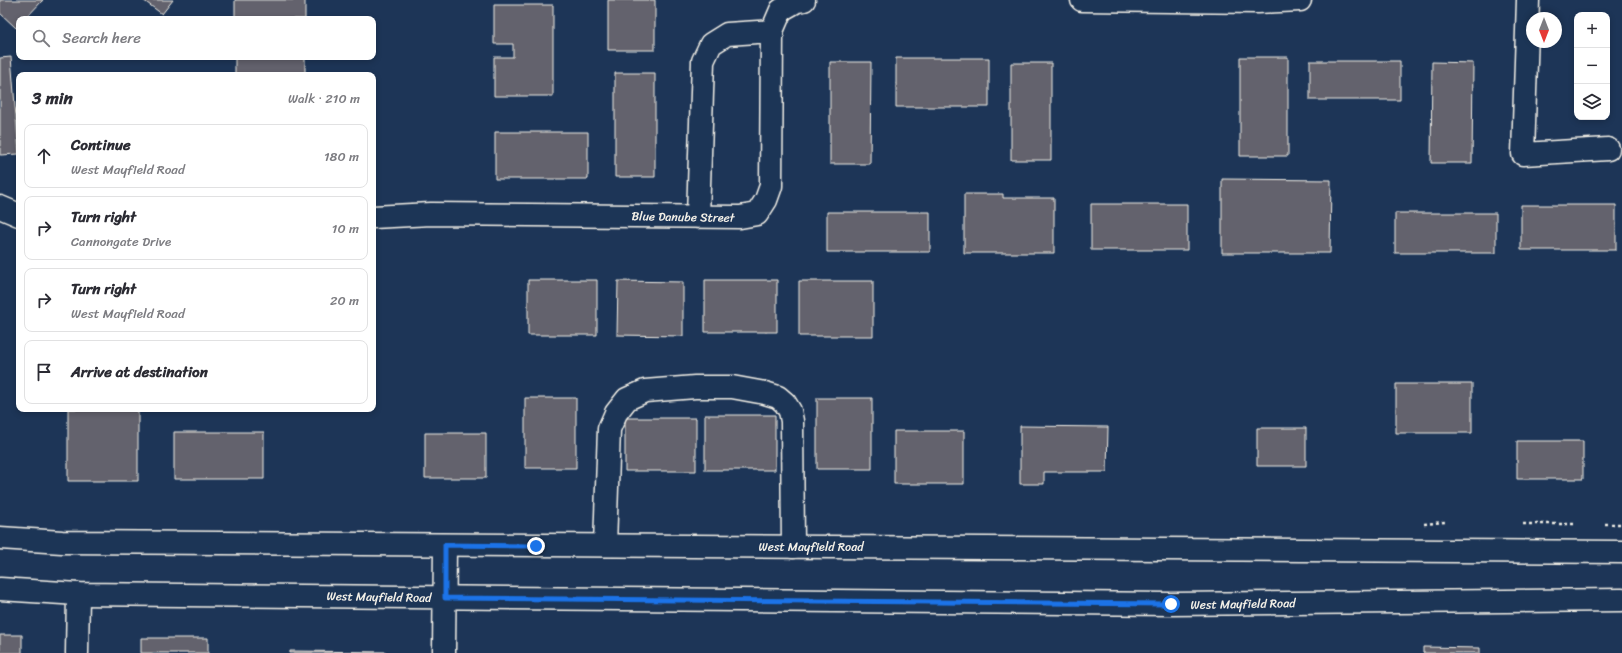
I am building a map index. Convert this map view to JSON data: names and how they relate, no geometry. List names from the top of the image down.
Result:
{
  "streets": {
    "main road": ["Blue Danube Street", "West Mayfield Road"]
  },
  "north": "bottom",
  "page": {
    "map_buttons": ["+", "−"],
    "search": "Search here",
    "heading": ["3 min", "Walk · 210 m"],
    "list": [
      ["Continue", "West Mayfield Road", "180 m"],
      ["Turn right", "Cannongate Drive", "10 m"],
      ["Turn right", "West Mayfield Road", "20 m"],
      "Arrive at destination"
    ]
  }
}
